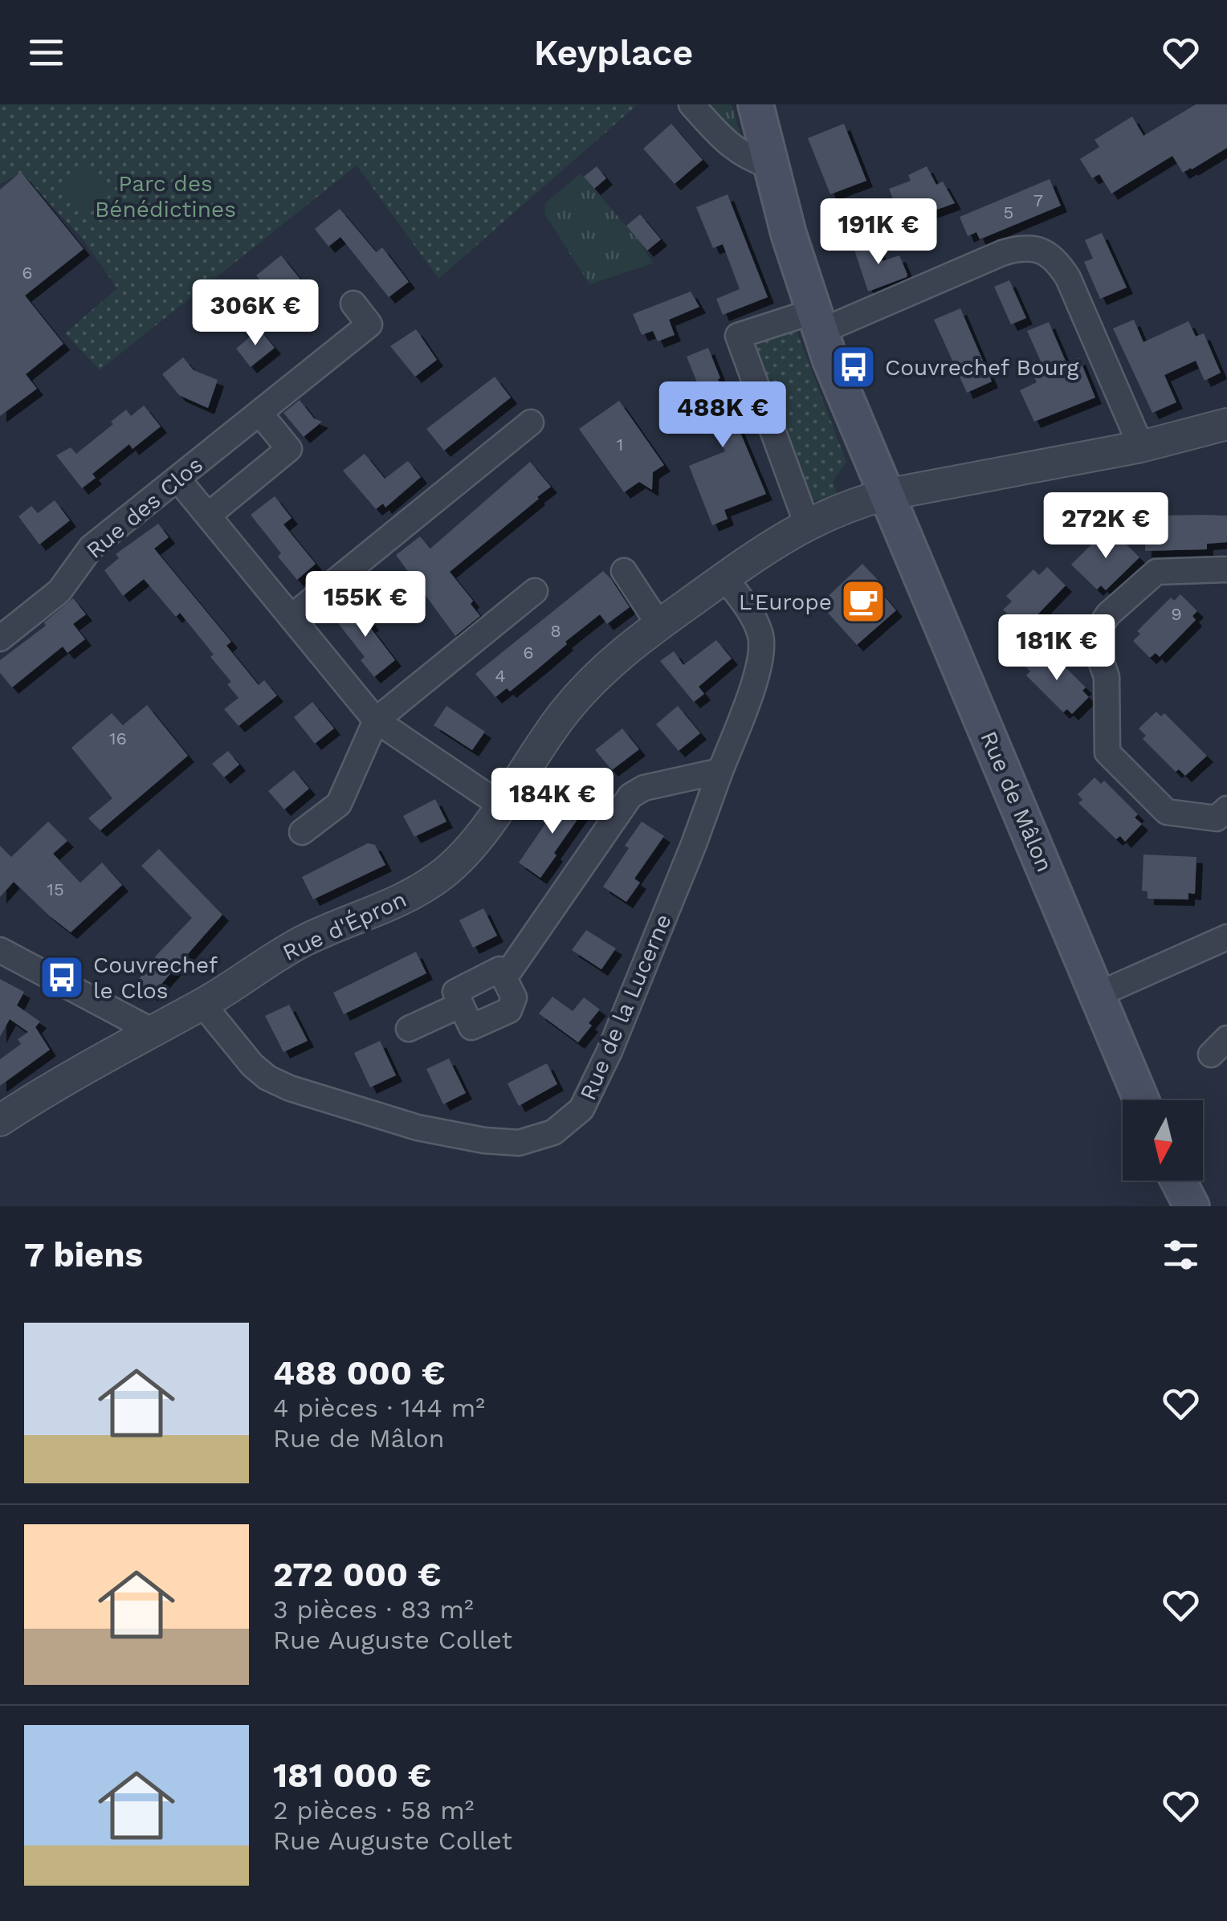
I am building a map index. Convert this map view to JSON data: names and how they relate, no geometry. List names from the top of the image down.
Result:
{
  "streets": {
    "main road": ["Rue de Mâlon"],
    "street": ["Rue des Clos", "Rue d'Épron", "Rue de la Lucerne"]
  },
  "crossings": [
    ["Rue de Mâlon", "Rue d'Épron"],
    ["Rue d'Épron", "Rue de la Lucerne"]
  ],
  "parks": ["Parc des Bénédictines"],
  "places": {
    "bus stop": ["Couvrechef Bourg", "Couvrechef le Clos"],
    "cafe": ["L'Europe"]
  },
  "house_numbers": [
    "7",
    "5",
    "6",
    "1",
    "9",
    "8",
    "6",
    "4",
    "16",
    "15"
  ],
  "north": "bottom",
  "page": {
    "header": "Keyplace",
    "price": [
      "191K €",
      "306K €",
      "488K €",
      "272K €",
      "155K €",
      "181K €",
      "184K €"
    ],
    "heading": "7 biens",
    "list": [
      {
        "name": "488 000 €",
        "note": "4 pièces · 144 m² · Rue de Mâlon"
      },
      {
        "name": "272 000 €",
        "note": "3 pièces · 83 m² · Rue Auguste Collet"
      },
      {
        "name": "181 000 €",
        "note": "2 pièces · 58 m² · Rue Auguste Collet"
      }
    ]
  }
}
